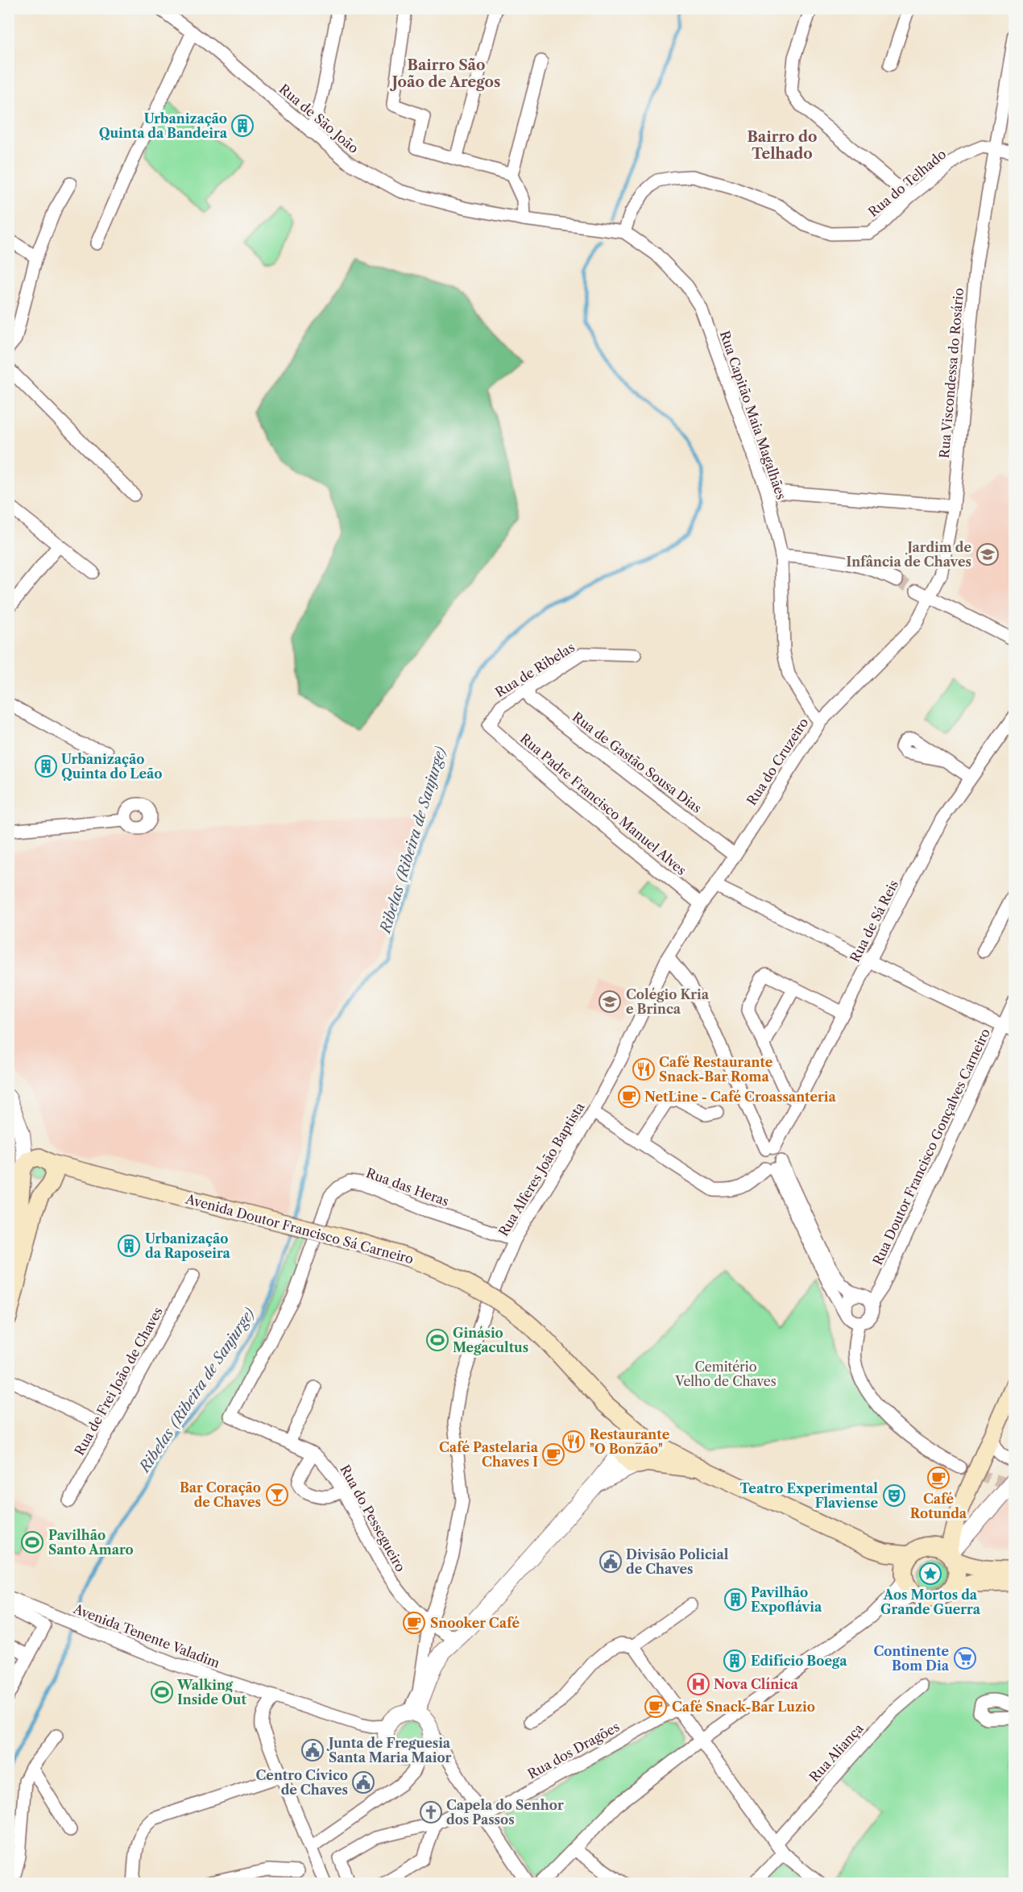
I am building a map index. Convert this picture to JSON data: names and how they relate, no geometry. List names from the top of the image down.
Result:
{
  "streets": {
    "main road": ["Avenida Doutor Francisco Sá Carneiro"],
    "street": [
      "Rua de São João",
      "Rua do Telhado",
      "Rua Viscondessa do Rosário",
      "Rua Capitão Maia Magalhães",
      "Rua de Ribelas",
      "Rua do Cruzeiro",
      "Rua de Gastão Sousa Dias",
      "Rua Padre Francisco Manuel Alves",
      "Rua de Sá Reis",
      "Rua Doutor Francisco Gonçalves Carneiro",
      "Rua Alferes João Baptista",
      "Rua das Heras",
      "Rua de Frei João de Chaves",
      "Rua do Pessegueiro",
      "Avenida Tenente Valadim",
      "Rua dos Dragões",
      "Rua Aliança"
    ]
  },
  "crossings": [
    ["Rua de São João", "Rua do Telhado"],
    ["Rua de São João", "Rua Capitão Maia Magalhães"],
    ["Rua do Telhado", "Rua Viscondessa do Rosário"],
    ["Rua do Telhado", "Rua Capitão Maia Magalhães"],
    ["Rua Viscondessa do Rosário", "Rua do Cruzeiro"],
    ["Rua Capitão Maia Magalhães", "Rua do Cruzeiro"],
    ["Rua de Ribelas", "Rua de Gastão Sousa Dias"],
    ["Rua de Ribelas", "Rua Padre Francisco Manuel Alves"],
    ["Rua do Cruzeiro", "Rua de Gastão Sousa Dias"],
    ["Rua do Cruzeiro", "Rua Padre Francisco Manuel Alves"],
    ["Rua do Cruzeiro", "Rua Alferes João Baptista"],
    ["Rua Alferes João Baptista", "Rua das Heras"],
    ["Rua Alferes João Baptista", "Rua do Pessegueiro"],
    ["Rua Alferes João Baptista", "Avenida Tenente Valadim"],
    ["Rua das Heras", "Rua do Pessegueiro"]
  ],
  "districts": ["Bairro São João de Aregos", "Bairro do Telhado"],
  "water": ["Ribelas (Ribeira de Sanjurge)"],
  "parks": ["Cemitério Velho de Chaves"],
  "places": {
    "building": [
      "Urbanização Quinta da Bandeira",
      "Urbanização Quinta do Leão",
      "Urbanização da Raposeira",
      "Pavilhão Expoflávia",
      "Edifício Boega"
    ],
    "school or university": ["Jardim de Infância de Chaves", "Colégio Kria e Brinca"],
    "restaurant": ["Café Restaurante Snack-Bar Roma", "Restaurante \"O Bonzão\""],
    "cafe": [
      "NetLine - Café Croassanteria",
      "Café Pastelaria Chaves I",
      "Café Rotunda",
      "Snooker Café",
      "Café Snack-Bar Luzio"
    ],
    "sports": ["Ginásio Megacultus", "Pavilhão Santo Amaro", "Walking Inside Out"],
    "bar": ["Bar Coração de Chaves"],
    "theatre": ["Teatro Experimental Flaviense"],
    "public building": ["Divisão Policial de Chaves", "Junta de Freguesia Santa Maria Maior", "Centro Cívico de Chaves"],
    "place": ["Aos Mortos da Grande Guerra"],
    "supermarket": ["Continente Bom Dia"],
    "hospital": ["Nova Clínica"],
    "church": ["Capela do Senhor dos Passos"]
  }
}
